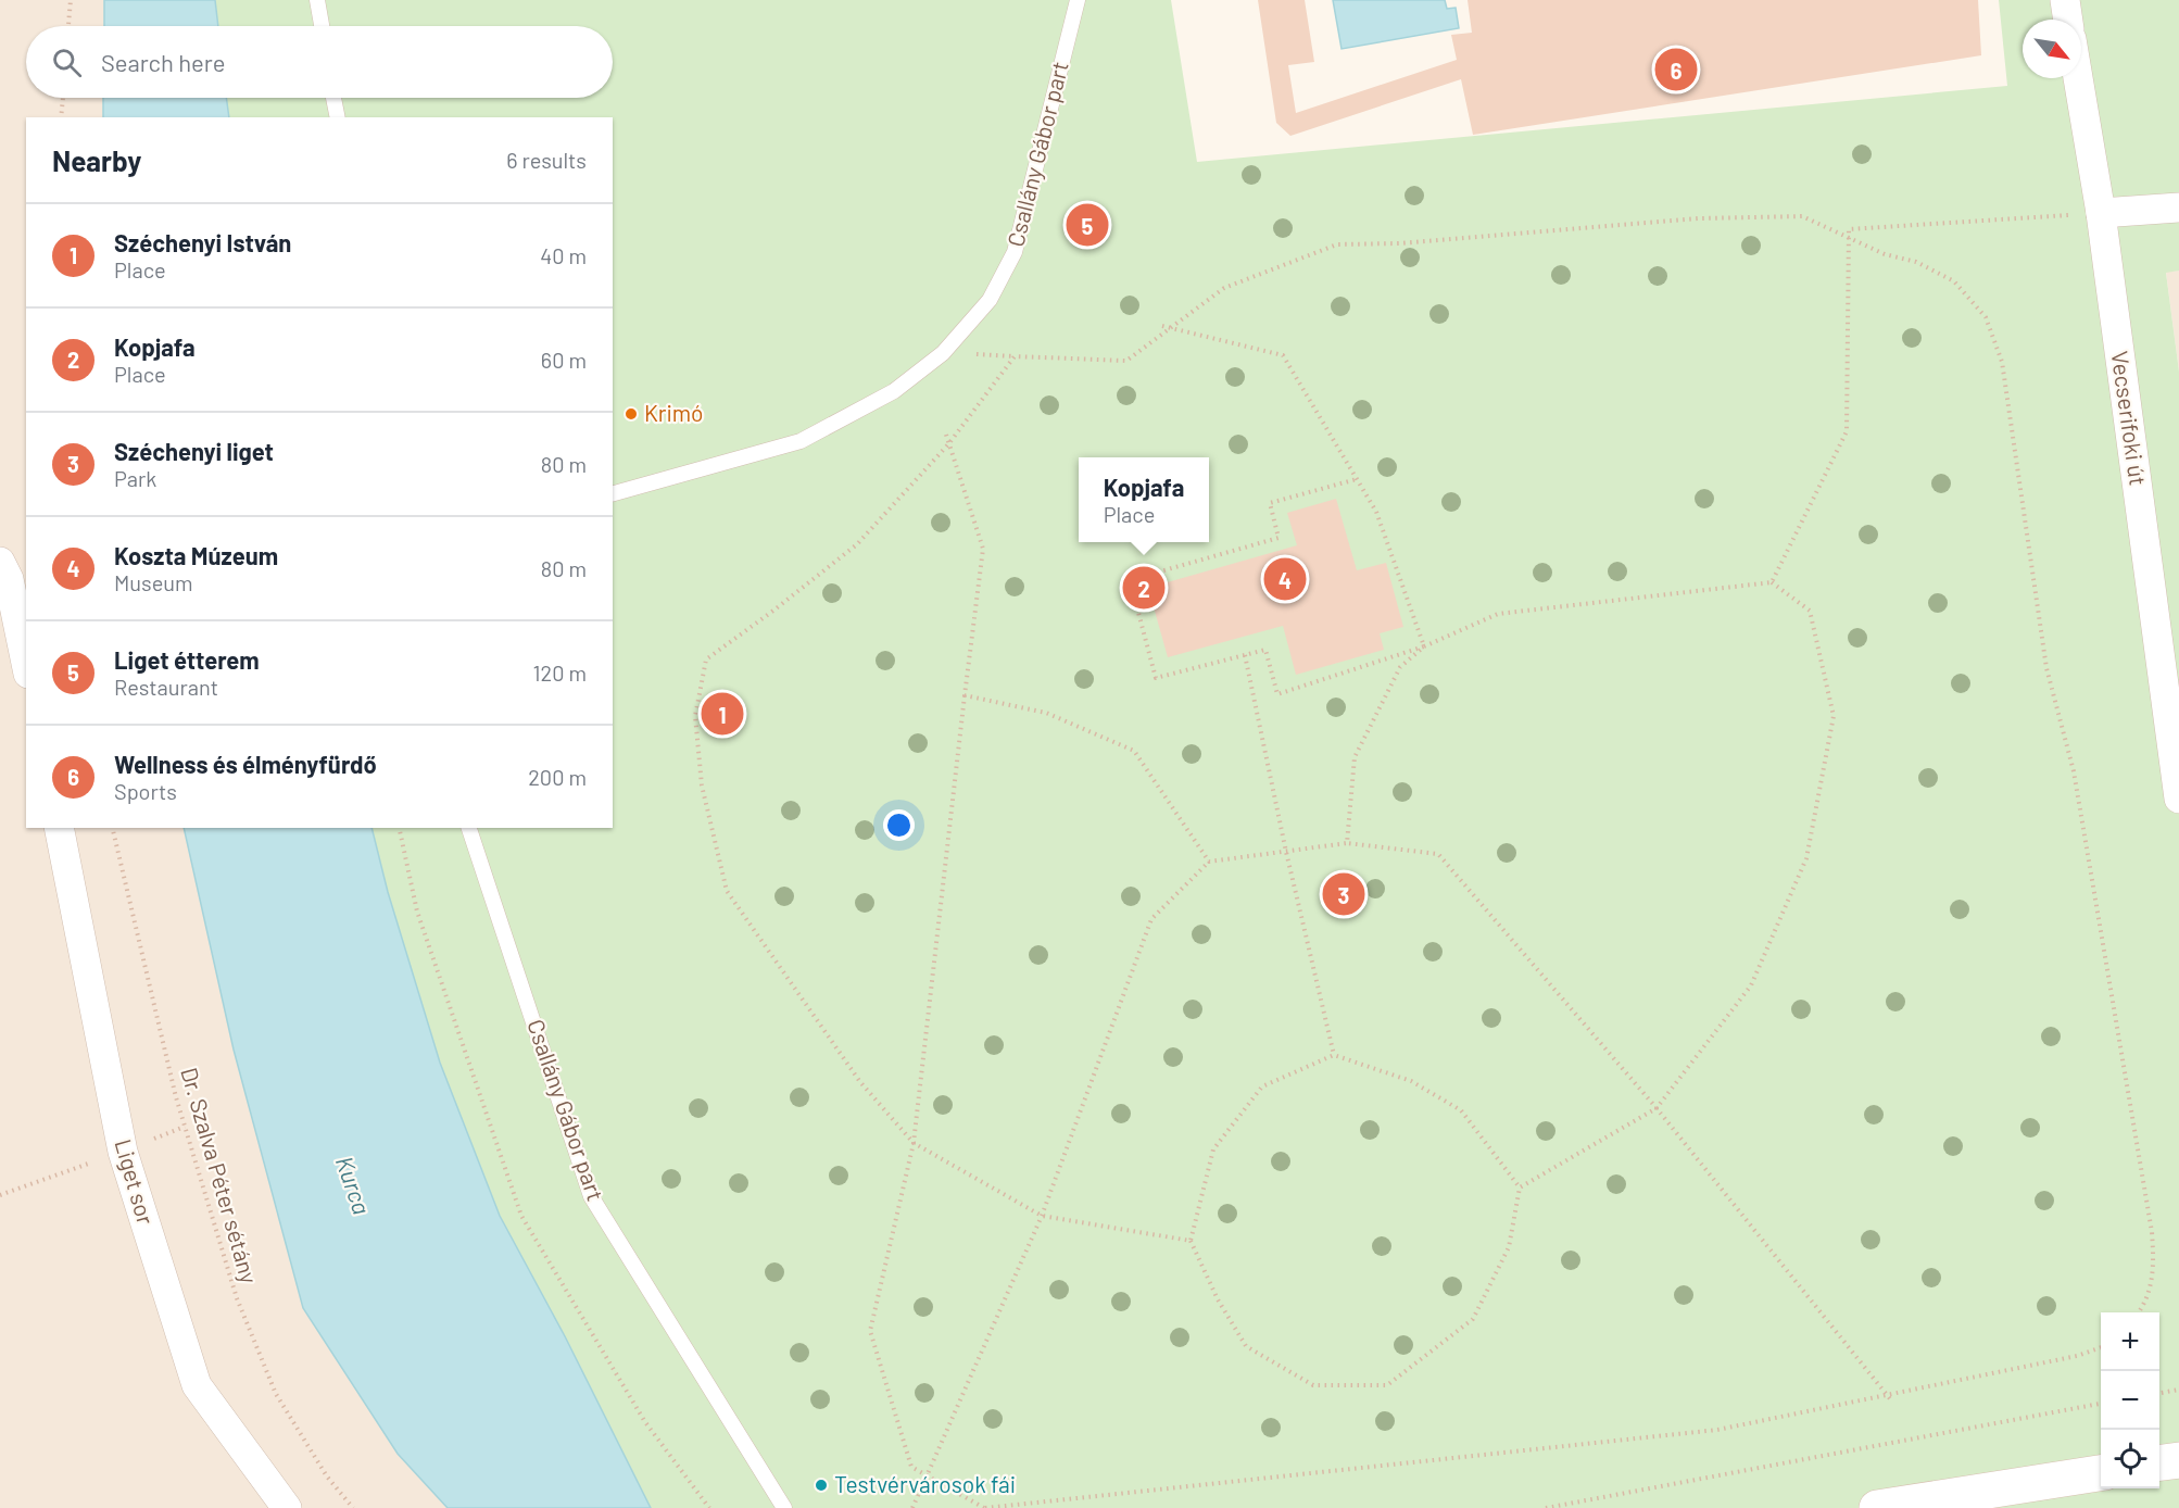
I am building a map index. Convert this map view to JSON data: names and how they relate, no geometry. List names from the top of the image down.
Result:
{
  "streets": {
    "street": ["Vecserifoki út", "Liget sor"],
    "lane": ["Csallány Gábor part"],
    "path": ["Dr. Szalva Péter sétány"]
  },
  "water": ["Kurca"],
  "places": ["Krimó", "Testvérvárosok fái"],
  "north": "bottom right",
  "page": {
    "search": "Search here",
    "pins": [
      "6",
      "5",
      "4",
      "2",
      "1",
      "3"
    ],
    "heading": ["Nearby", "6 results"],
    "list": [
      {
        "mark": "1",
        "name": "Széchenyi István",
        "note": "Place",
        "value": "40 m"
      },
      {
        "mark": "2",
        "name": "Kopjafa",
        "note": "Place",
        "value": "60 m"
      },
      {
        "mark": "3",
        "name": "Széchenyi liget",
        "note": "Park",
        "value": "80 m"
      },
      {
        "mark": "4",
        "name": "Koszta Múzeum",
        "note": "Museum",
        "value": "80 m"
      },
      {
        "mark": "5",
        "name": "Liget étterem",
        "note": "Restaurant",
        "value": "120 m"
      },
      {
        "mark": "6",
        "name": "Wellness és élményfürdő",
        "note": "Sports",
        "value": "200 m"
      }
    ],
    "popup": ["Kopjafa", "Place"],
    "map_buttons": ["+", "−"]
  }
}
